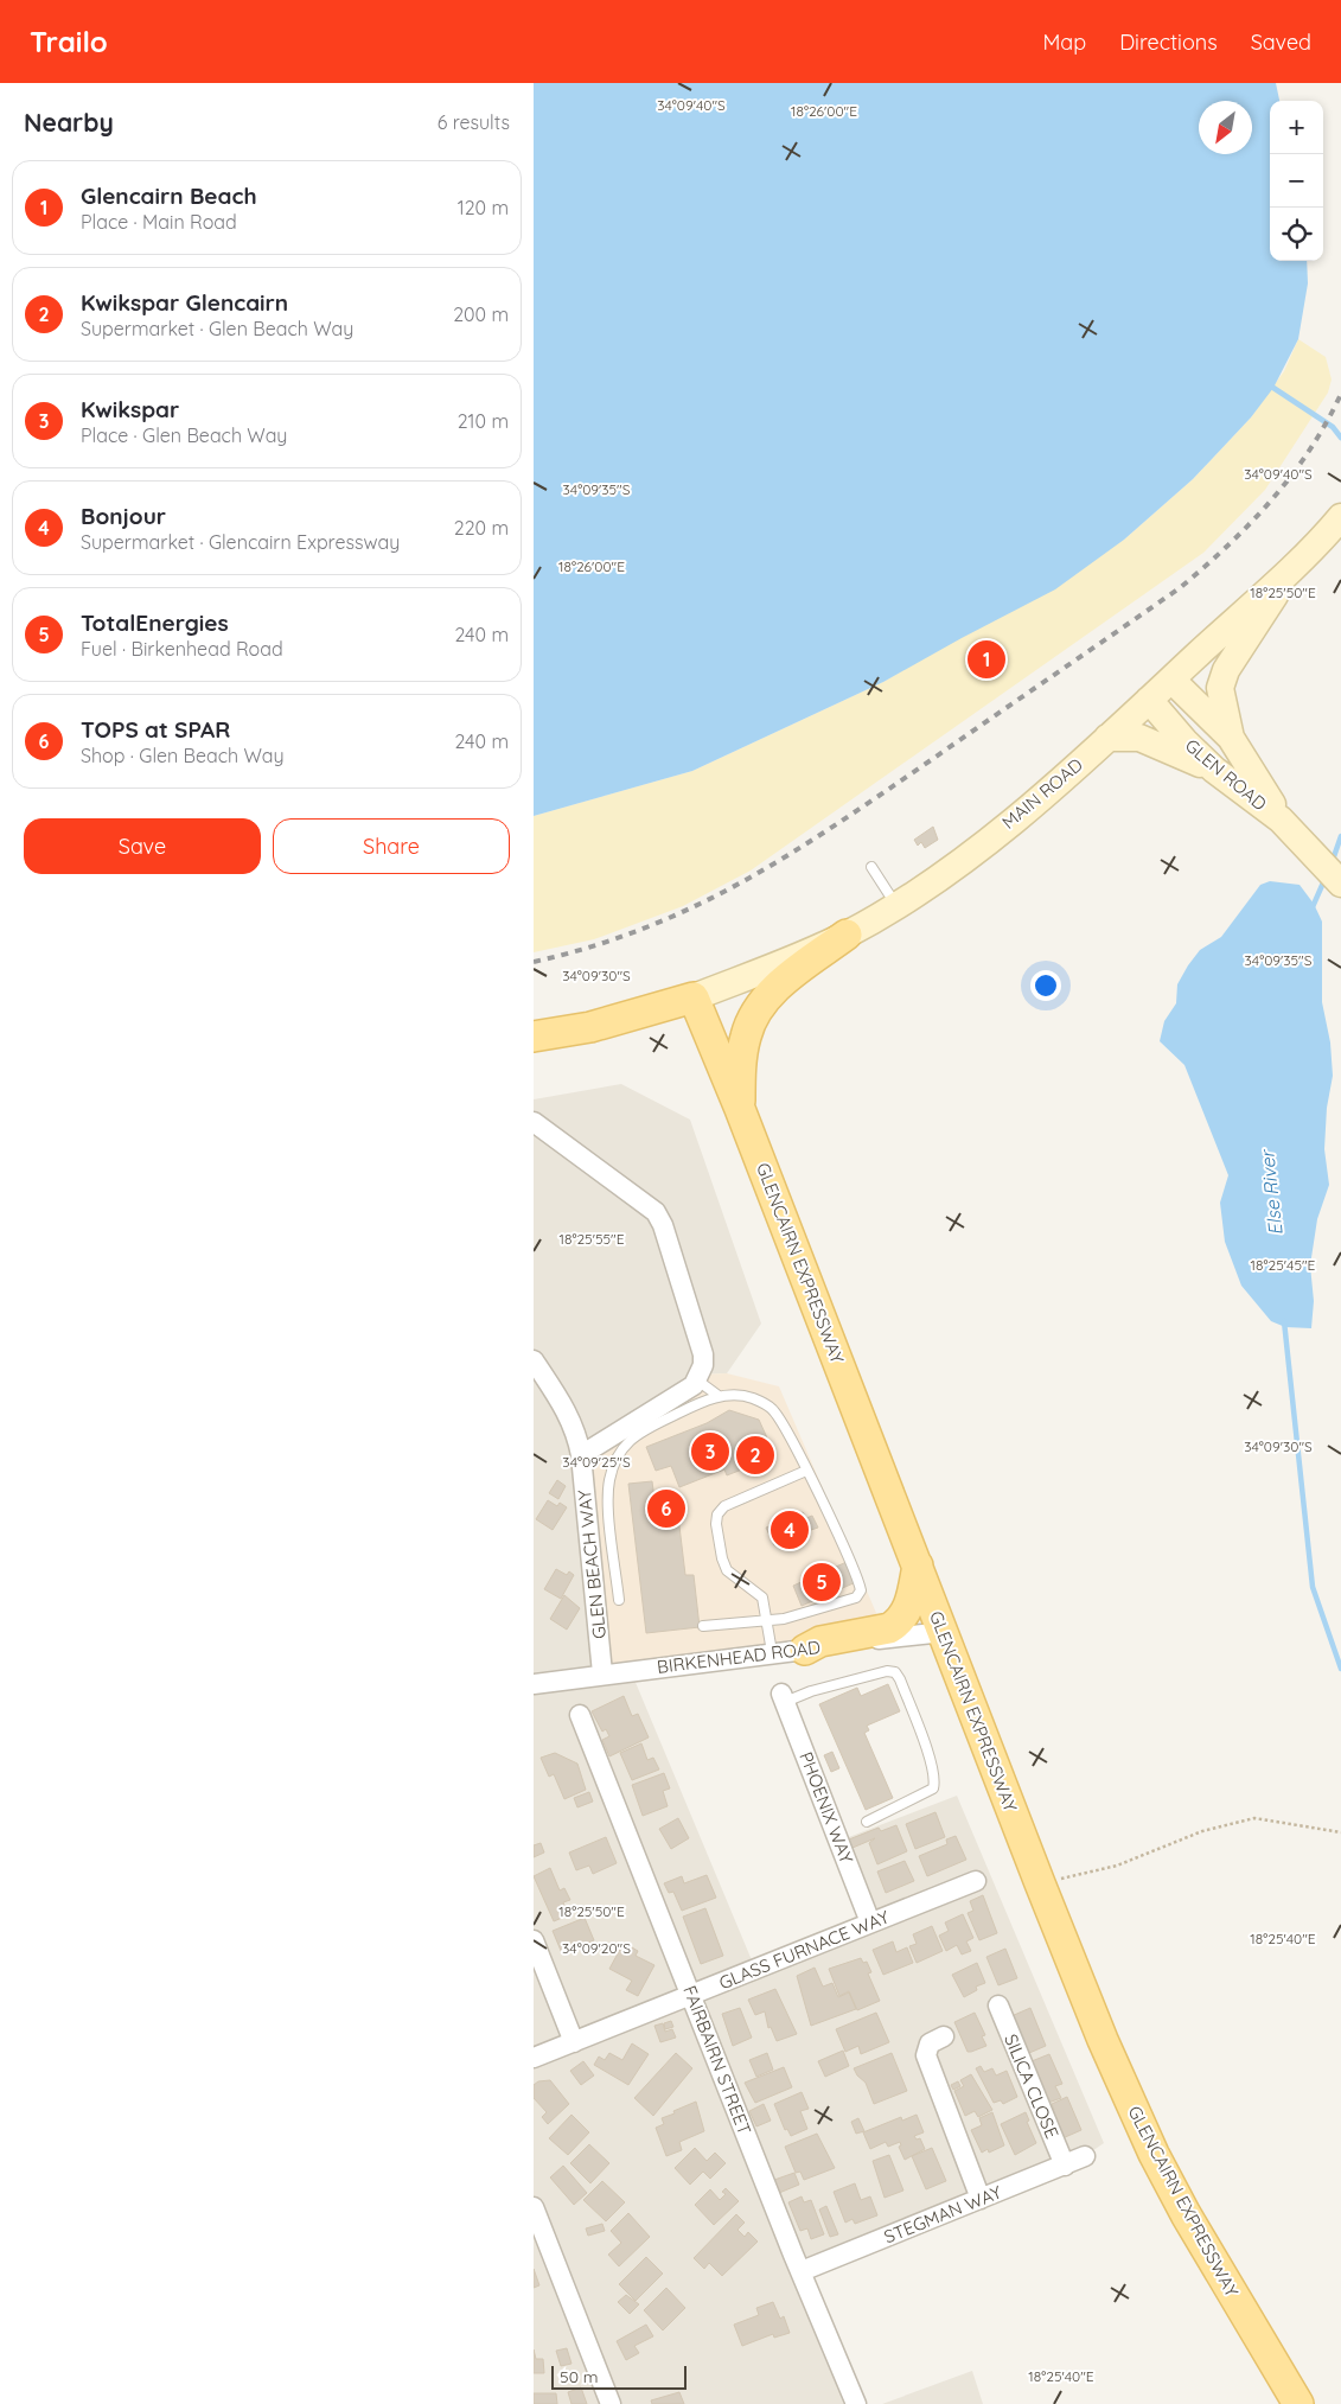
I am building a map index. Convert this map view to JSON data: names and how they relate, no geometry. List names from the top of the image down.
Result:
{
  "streets": {
    "main road": ["GLEN ROAD", "MAIN ROAD", "GLENCAIRN EXPRESSWAY"],
    "street": [
      "GLEN BEACH WAY",
      "BIRKENHEAD ROAD",
      "PHOENIX WAY",
      "GLASS FURNACE WAY",
      "FAIRBAIRN STREET",
      "SILICA CLOSE",
      "STEGMAN WAY"
    ]
  },
  "crossings": [
    ["GLEN ROAD", "MAIN ROAD"],
    ["MAIN ROAD", "GLENCAIRN EXPRESSWAY"],
    ["GLENCAIRN EXPRESSWAY", "BIRKENHEAD ROAD"],
    ["GLEN BEACH WAY", "BIRKENHEAD ROAD"],
    ["PHOENIX WAY", "GLASS FURNACE WAY"],
    ["GLASS FURNACE WAY", "FAIRBAIRN STREET"],
    ["FAIRBAIRN STREET", "STEGMAN WAY"],
    ["SILICA CLOSE", "STEGMAN WAY"]
  ],
  "water": ["Else River"],
  "scale_bar": "50 m",
  "north": "bottom left",
  "page": {
    "header": "Trailo",
    "nav": ["Map", "Directions", "Saved"],
    "heading": ["Nearby", "6 results"],
    "map_buttons": ["+", "−"],
    "list": [
      {
        "mark": "1",
        "name": "Glencairn Beach",
        "note": "Place · Main Road",
        "value": "120 m"
      },
      {
        "mark": "2",
        "name": "Kwikspar Glencairn",
        "note": "Supermarket · Glen Beach Way",
        "value": "200 m"
      },
      {
        "mark": "3",
        "name": "Kwikspar",
        "note": "Place · Glen Beach Way",
        "value": "210 m"
      },
      {
        "mark": "4",
        "name": "Bonjour",
        "note": "Supermarket · Glencairn Expressway",
        "value": "220 m"
      },
      {
        "mark": "5",
        "name": "TotalEnergies",
        "note": "Fuel · Birkenhead Road",
        "value": "240 m"
      },
      {
        "mark": "6",
        "name": "TOPS at SPAR",
        "note": "Shop · Glen Beach Way",
        "value": "240 m"
      }
    ],
    "pins": [
      "1",
      "3",
      "2",
      "6",
      "4",
      "5"
    ],
    "buttons": ["Save", "Share"],
    "scale": "50 m"
  },
  "coordinates": [
    "34°09'40\"S",
    "18°26'00\"E",
    "34°09'35\"S",
    "18°25'50\"E",
    "34°09'30\"S",
    "18°25'55\"E",
    "18°25'45\"E",
    "34°09'25\"S",
    "18°25'40\"E",
    "34°09'20\"S"
  ]
}
